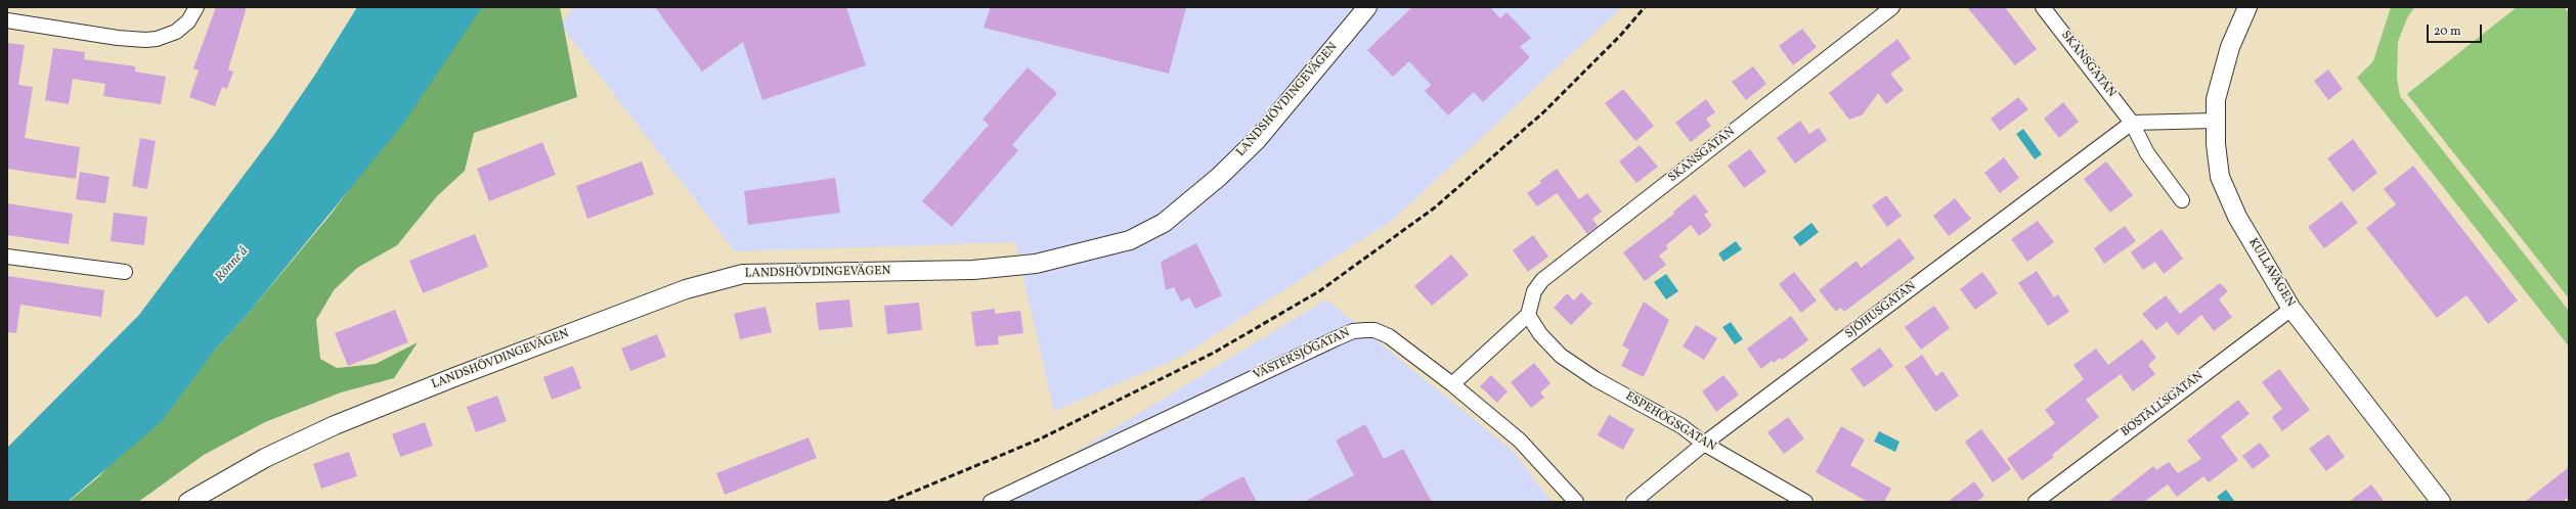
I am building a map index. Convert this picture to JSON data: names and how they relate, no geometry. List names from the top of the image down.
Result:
{
  "streets": {
    "street": [
      "SKANSGATAN",
      "LANDSHÖVDINGEVÄGEN",
      "KULLAVÄGEN",
      "SJÖHUSGATAN",
      "VÄSTERSJÖGATAN",
      "BOSTÄLLSGATAN",
      "ESPEHÖGSGATAN"
    ]
  },
  "crossings": [
    ["SKANSGATAN", "SJÖHUSGATAN"],
    ["SKANSGATAN", "ESPEHÖGSGATAN"],
    ["KULLAVÄGEN", "BOSTÄLLSGATAN"],
    ["SJÖHUSGATAN", "ESPEHÖGSGATAN"]
  ],
  "water": ["Rönne å"],
  "scale_bar": "20 m"
}
